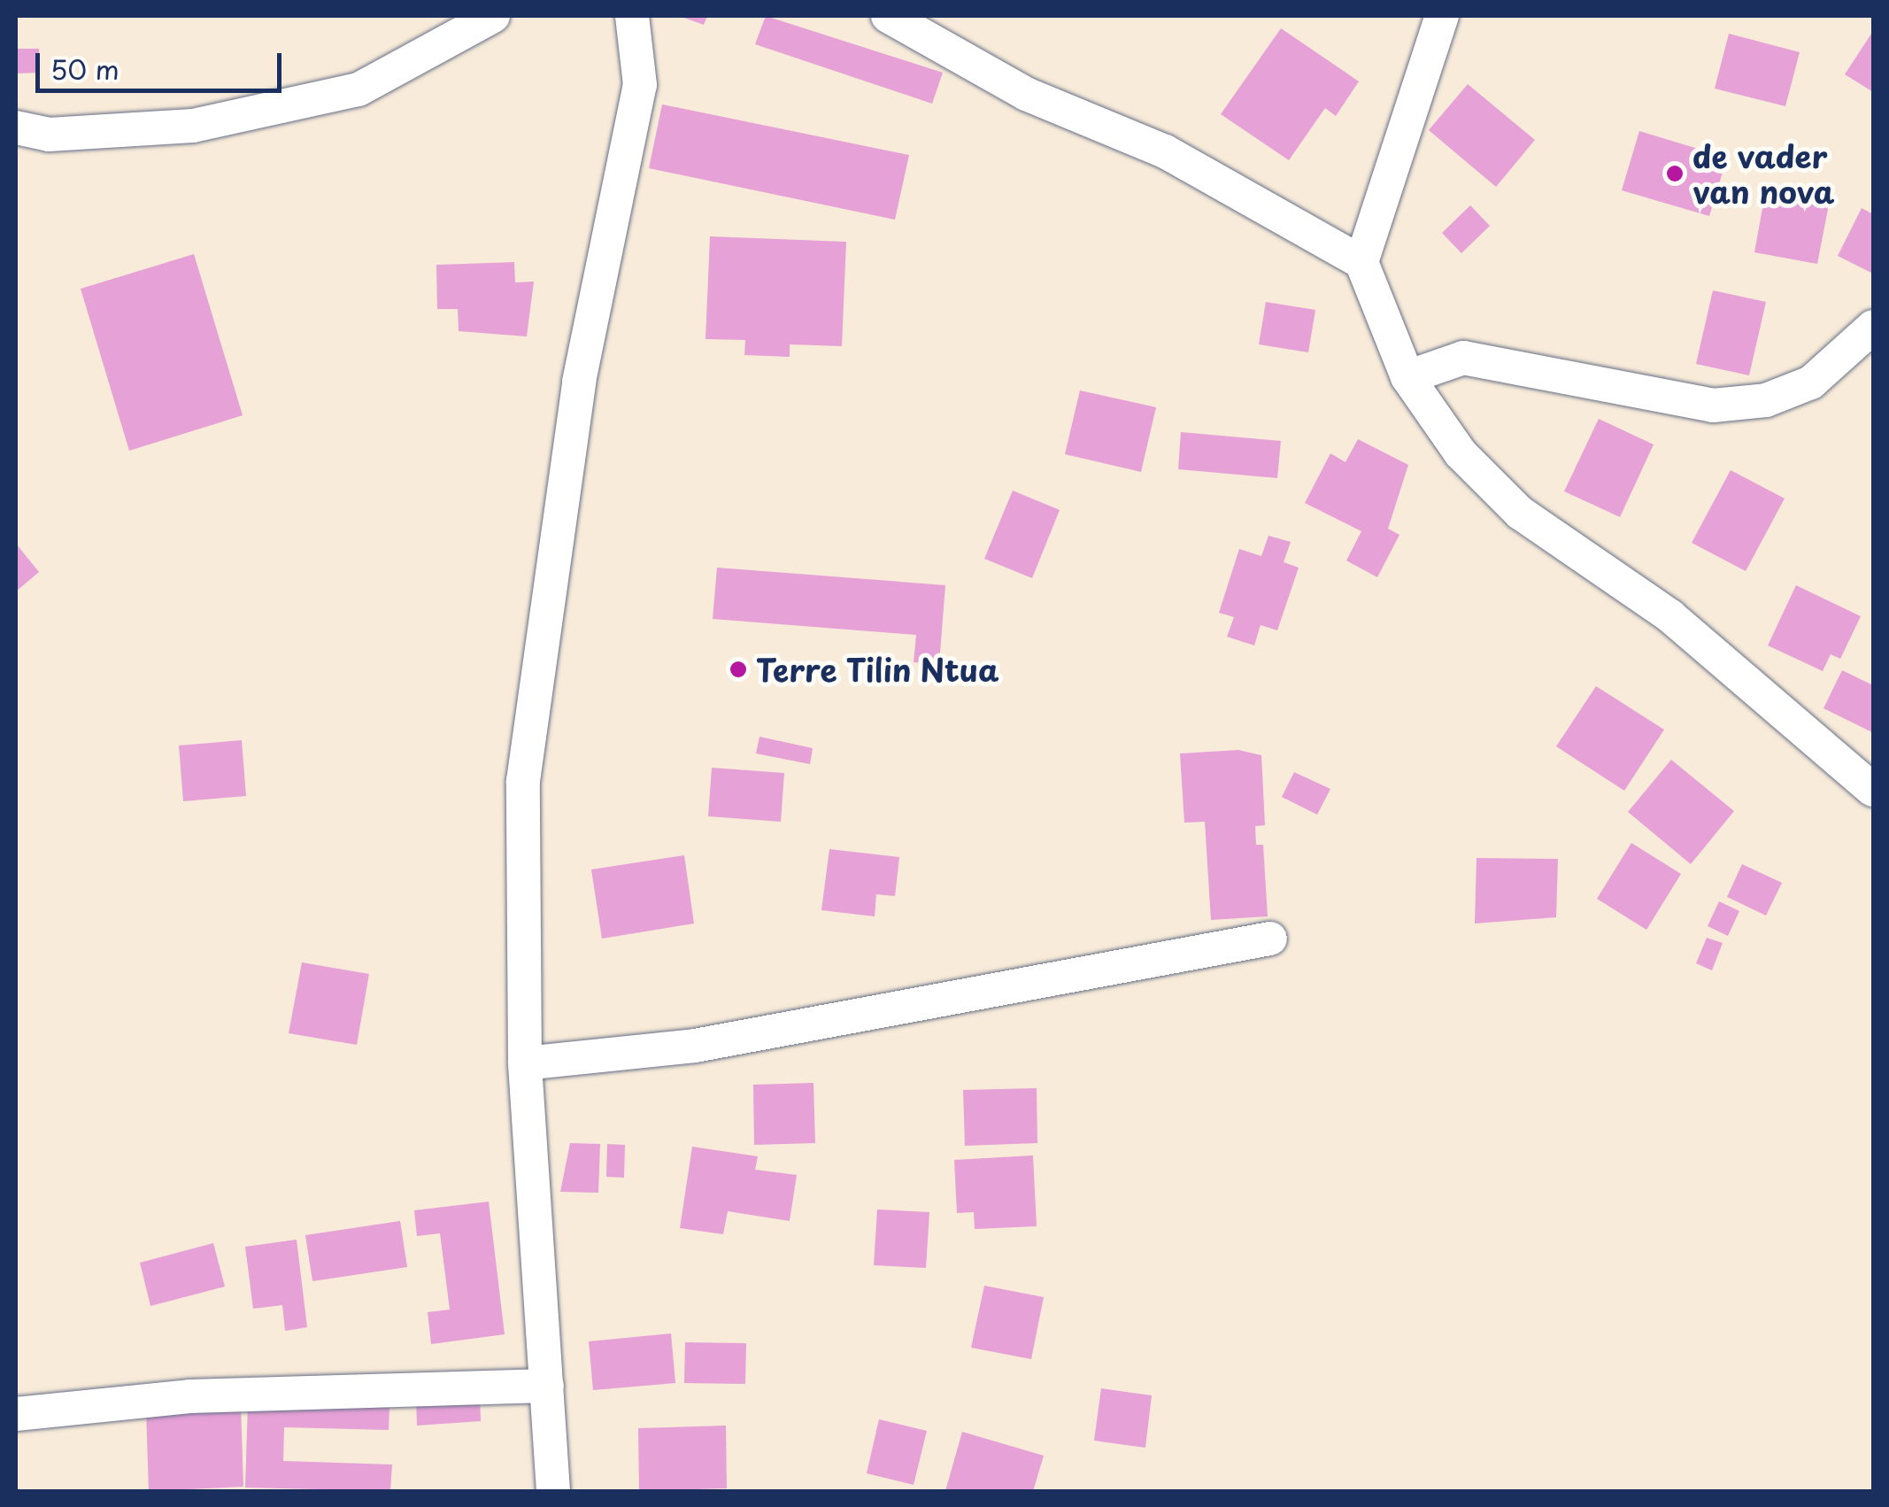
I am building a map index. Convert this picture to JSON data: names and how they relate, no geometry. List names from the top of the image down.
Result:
{
  "places": ["de vader van nova", "Terre Tilin Ntua"],
  "scale_bar": "50 m"
}
